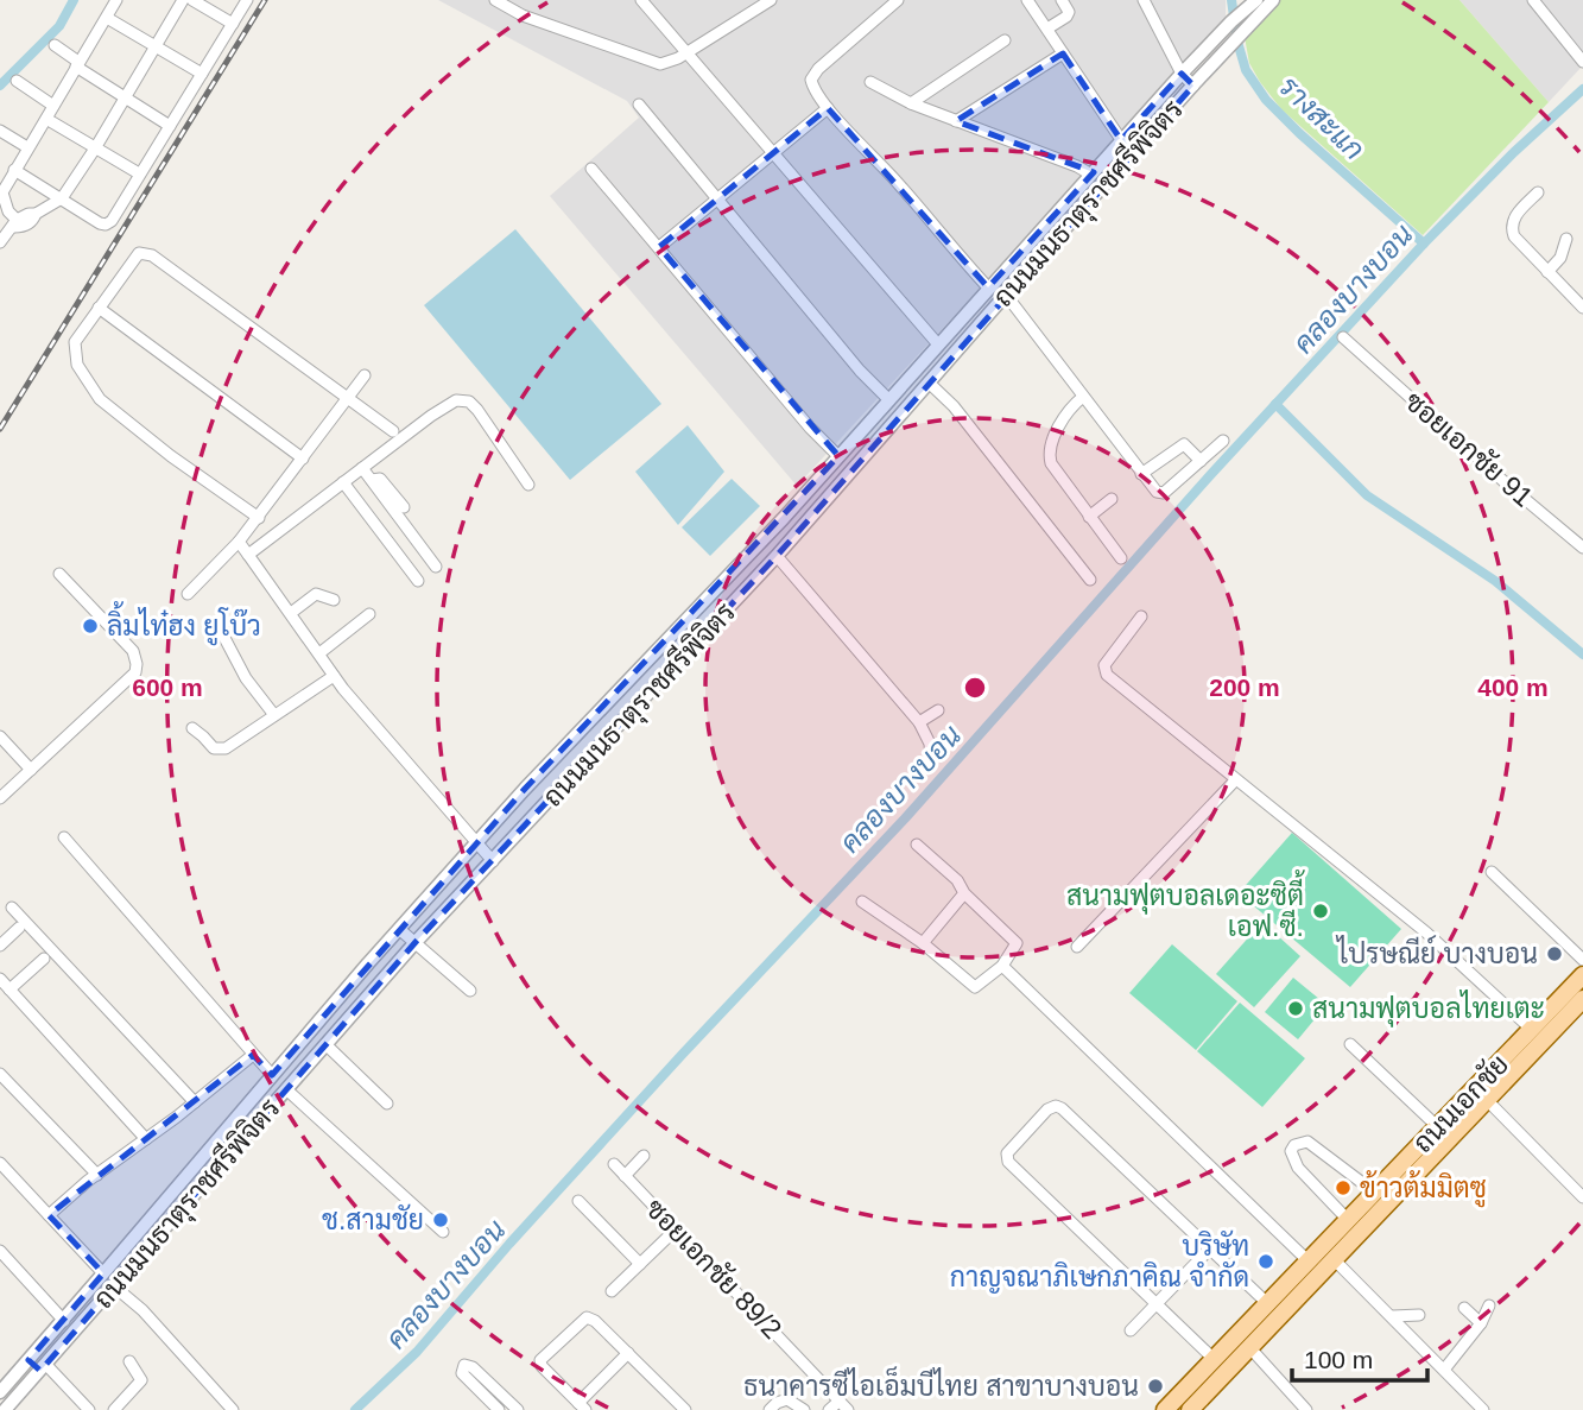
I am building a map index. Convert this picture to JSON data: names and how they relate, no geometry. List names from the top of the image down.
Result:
{
  "streets": {
    "main road": ["ถนนเอกชัย"],
    "street": ["ถนนมนธาตุราชศรีพิจิตร", "ซอยเอกชัย 91", "ซอยเอกชัย 89/2"]
  },
  "water": ["รางสะแก", "คลองบางบอน"],
  "places": [
    "ลิ้มไท๋ฮง ยูโบ๊ว",
    "สนามฟุตบอลเดอะซิตี้ เอฟ.ซี.",
    "ไปรษณีย์ บางบอน",
    "สนามฟุตบอลไทยเตะ",
    "ข้าวต้มมิตซู",
    "ช.สามชัย",
    "บริษัท กาญจณาภิเษกภาคิณ จำกัด",
    "ธนาคารซีไอเอ็มบีไทย สาขาบางบอน"
  ],
  "scale_bar": "100 m",
  "rings": ["200 m", "400 m", "600 m"]
}
